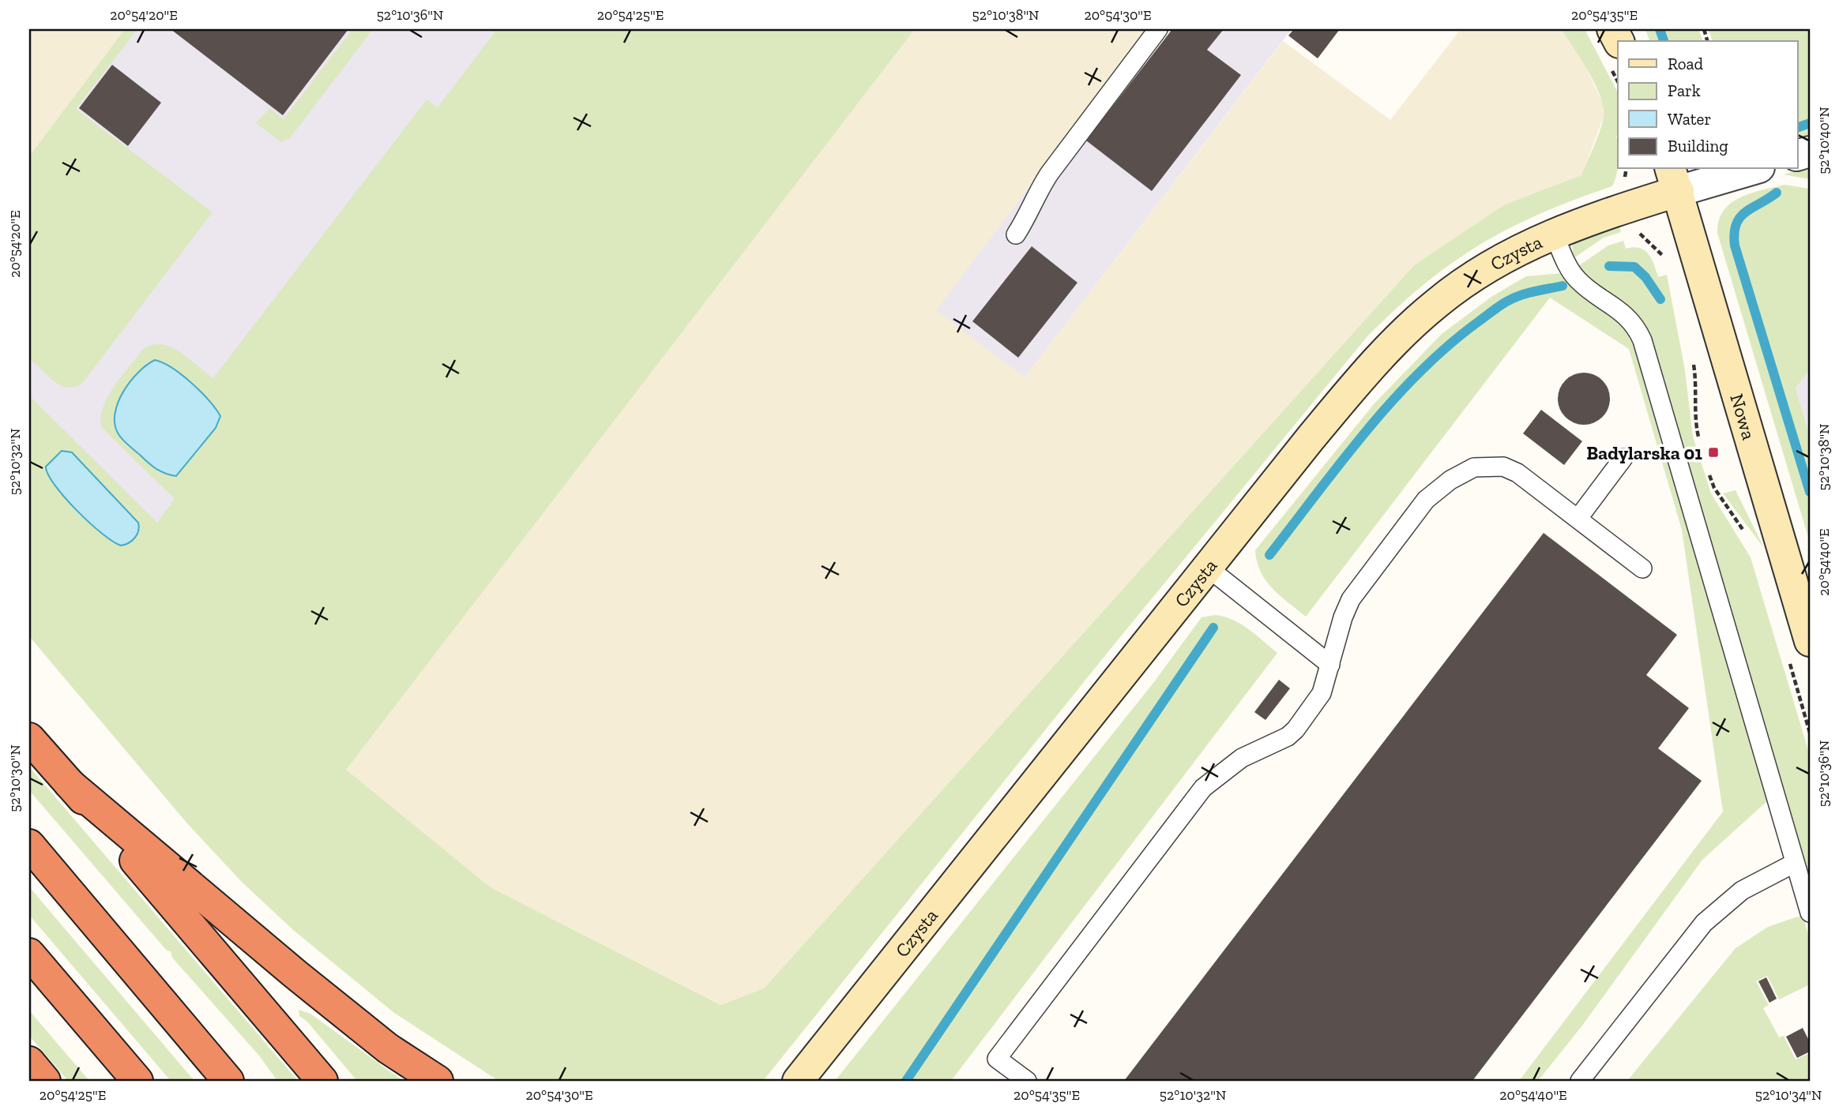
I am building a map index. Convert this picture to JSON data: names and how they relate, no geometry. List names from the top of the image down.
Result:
{
  "streets": {
    "street": ["Czysta", "Nowa"]
  },
  "crossings": [
    ["Czysta", "Nowa"]
  ],
  "places": {
    "transit": ["Badylarska 01"]
  },
  "legend": [
    "Road",
    "Park",
    "Water",
    "Building"
  ],
  "coordinates": [
    "20°54'20\"E",
    "52°10'36\"N",
    "20°54'25\"E",
    "52°10'38\"N",
    "20°54'30\"E",
    "20°54'35\"E",
    "52°10'40\"N",
    "52°10'32\"N",
    "20°54'40\"E",
    "52°10'30\"N",
    "52°10'34\"N"
  ]
}
